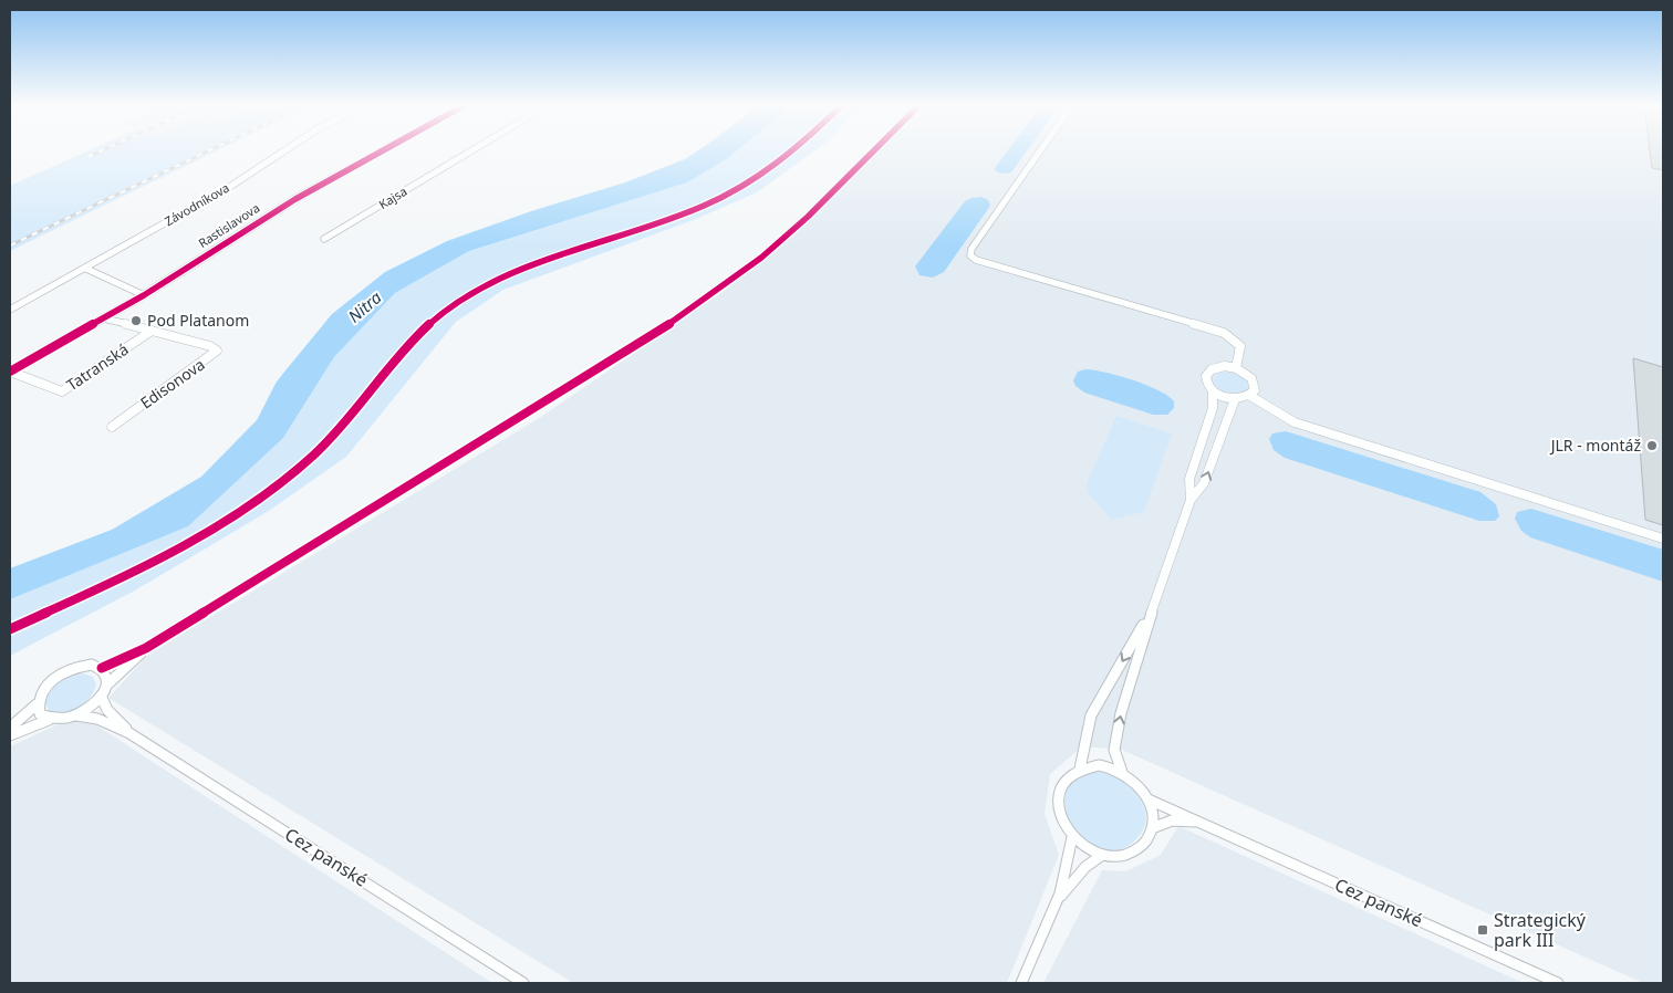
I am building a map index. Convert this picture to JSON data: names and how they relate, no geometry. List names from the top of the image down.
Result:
{
  "streets": {
    "street": [
      "Kajsa",
      "Závodníkova",
      "Rastislavova",
      "Tatranská",
      "Edisonova",
      "Cez panské"
    ]
  },
  "crossings": [
    ["Rastislavova", "Tatranská"],
    ["Rastislavova", "Edisonova"],
    ["Tatranská", "Edisonova"]
  ],
  "water": ["Nitra"],
  "places": {
    "other": ["Pod Platanom", "JLR - montáž"],
    "transit": ["Strategický park III"]
  }
}
